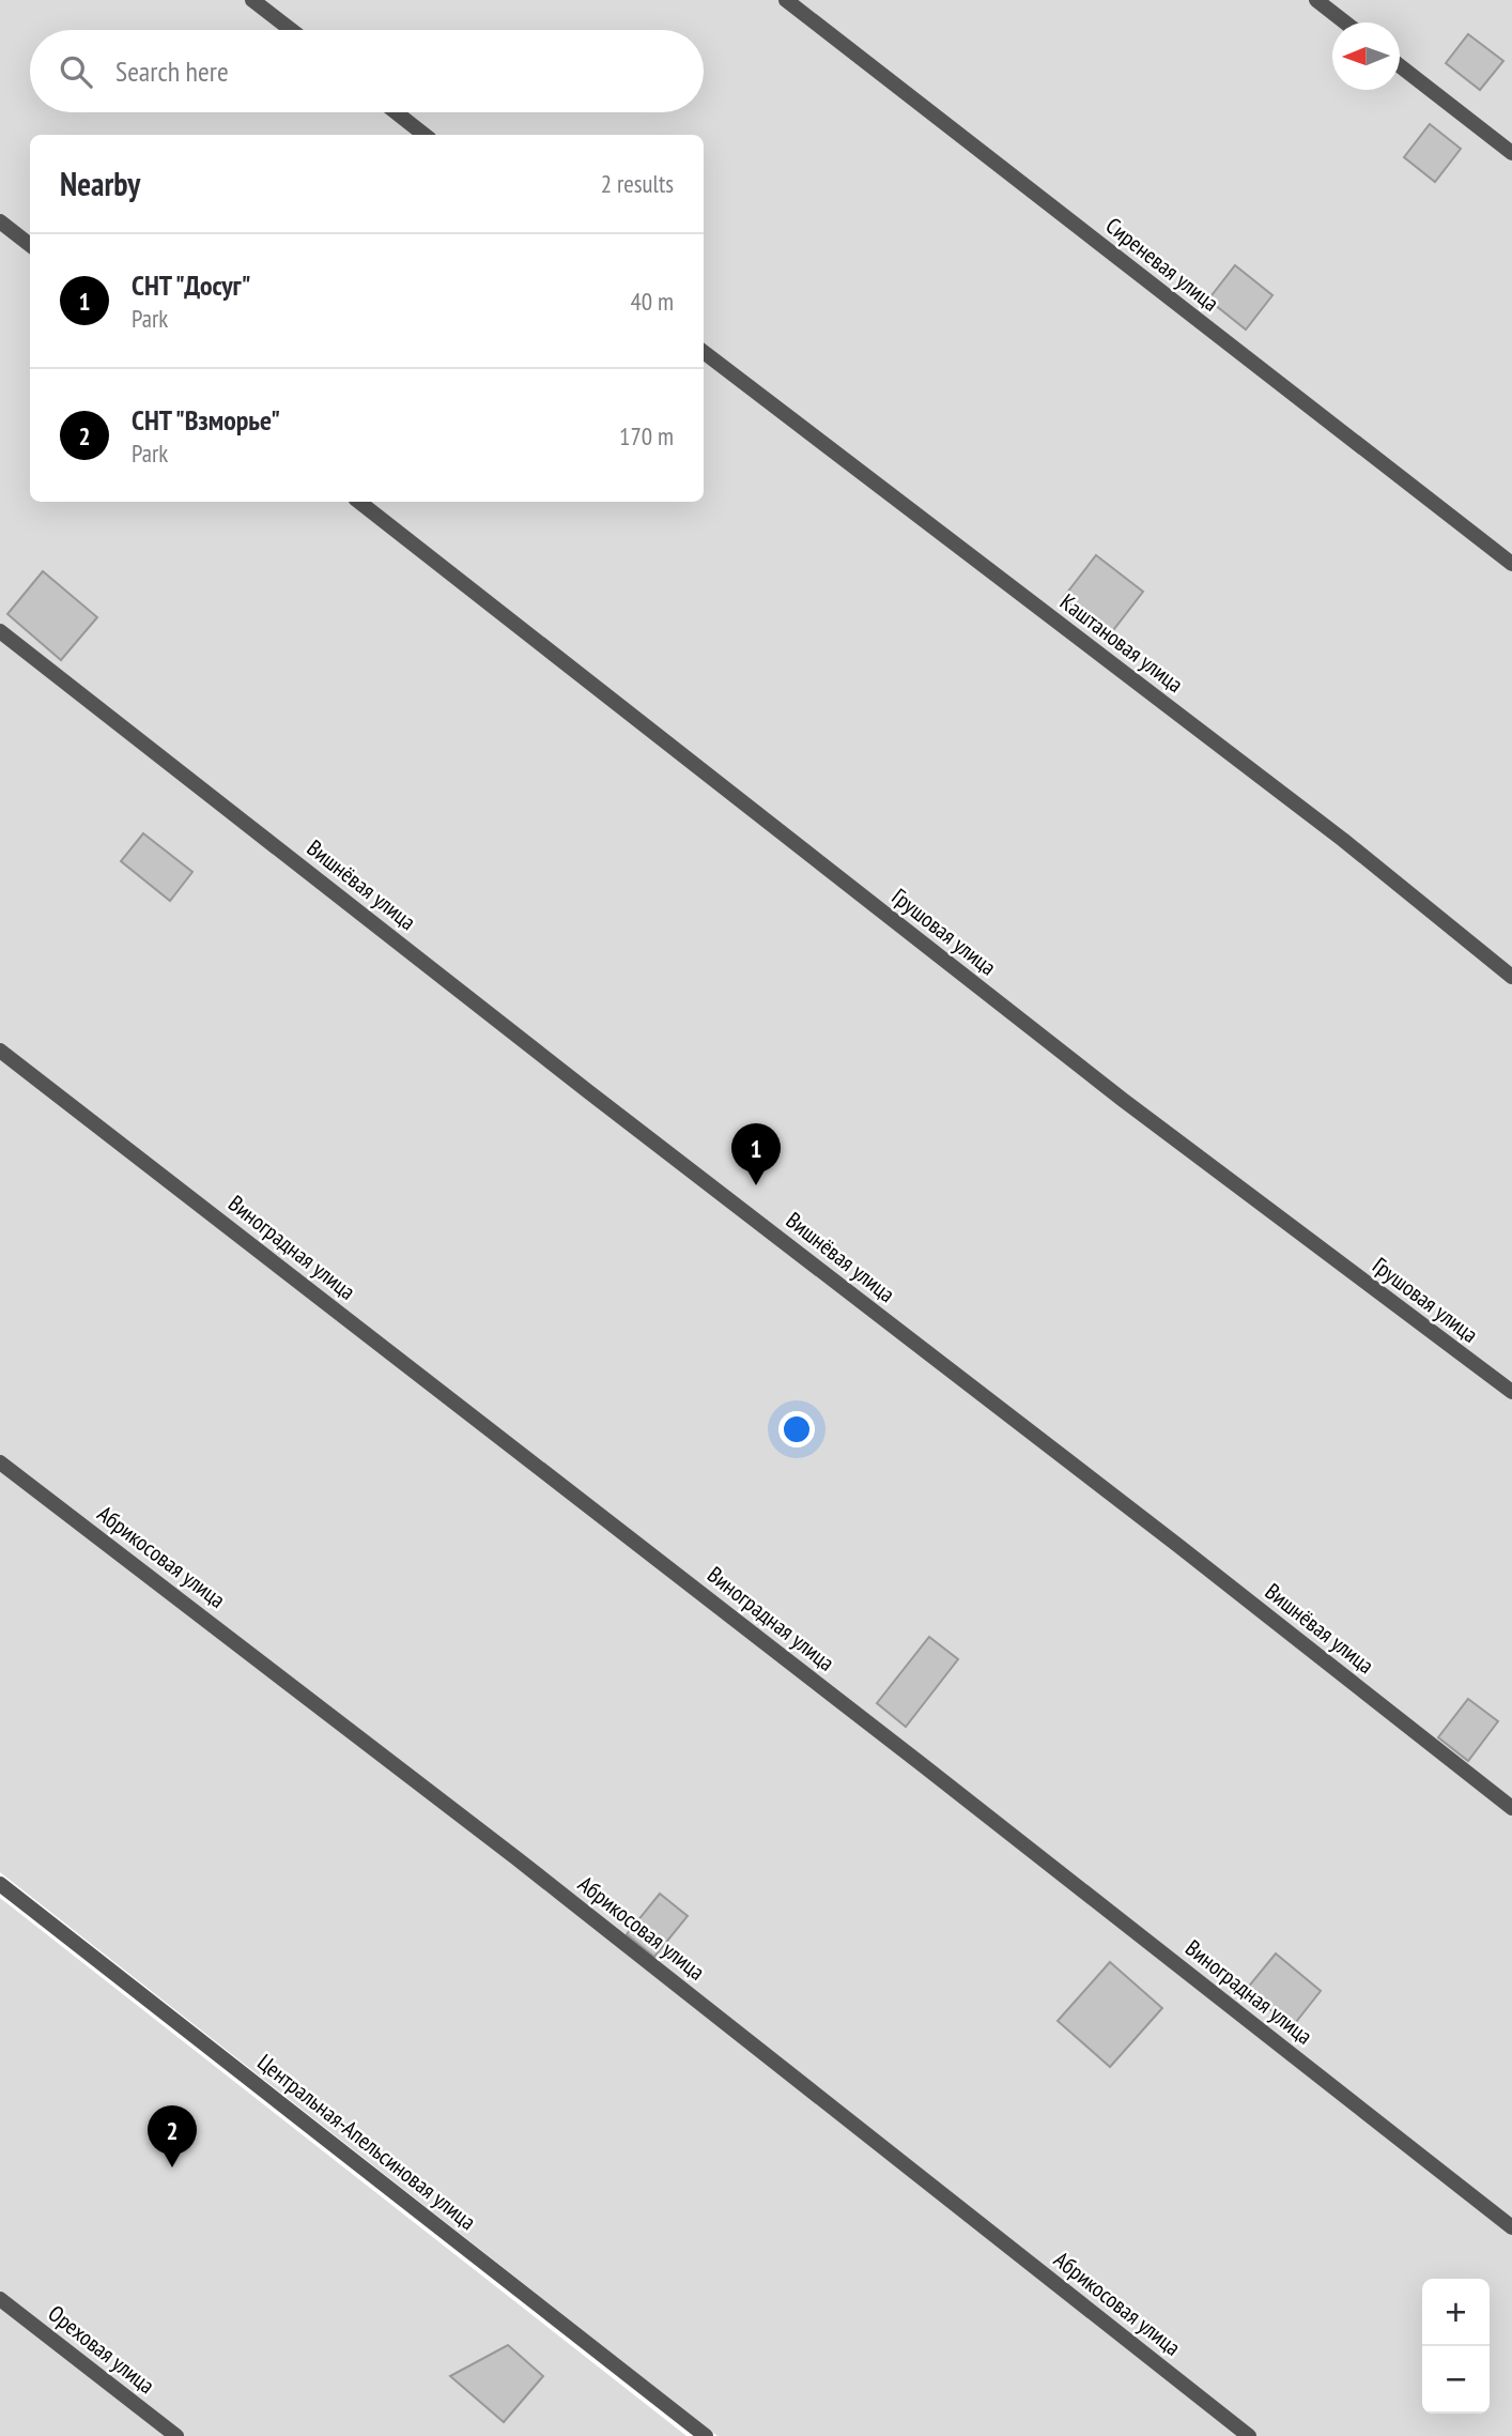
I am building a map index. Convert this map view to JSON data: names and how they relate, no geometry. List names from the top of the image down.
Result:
{
  "streets": {
    "lane": [
      "Сиреневая улица",
      "Каштановая улица",
      "Вишнёвая улица",
      "Грушовая улица",
      "Виноградная улица",
      "Абрикосовая улица",
      "Центральная-Апельсиновая улица",
      "Ореховая улица"
    ]
  },
  "north": "left",
  "page": {
    "search": "Search here",
    "heading": ["Nearby", "2 results"],
    "list": [
      {
        "mark": "1",
        "name": "СНТ \"Досуг\"",
        "note": "Park",
        "value": "40 m"
      },
      {
        "mark": "2",
        "name": "СНТ \"Взморье\"",
        "note": "Park",
        "value": "170 m"
      }
    ],
    "pins": ["1", "2"],
    "map_buttons": ["+", "−"]
  }
}
